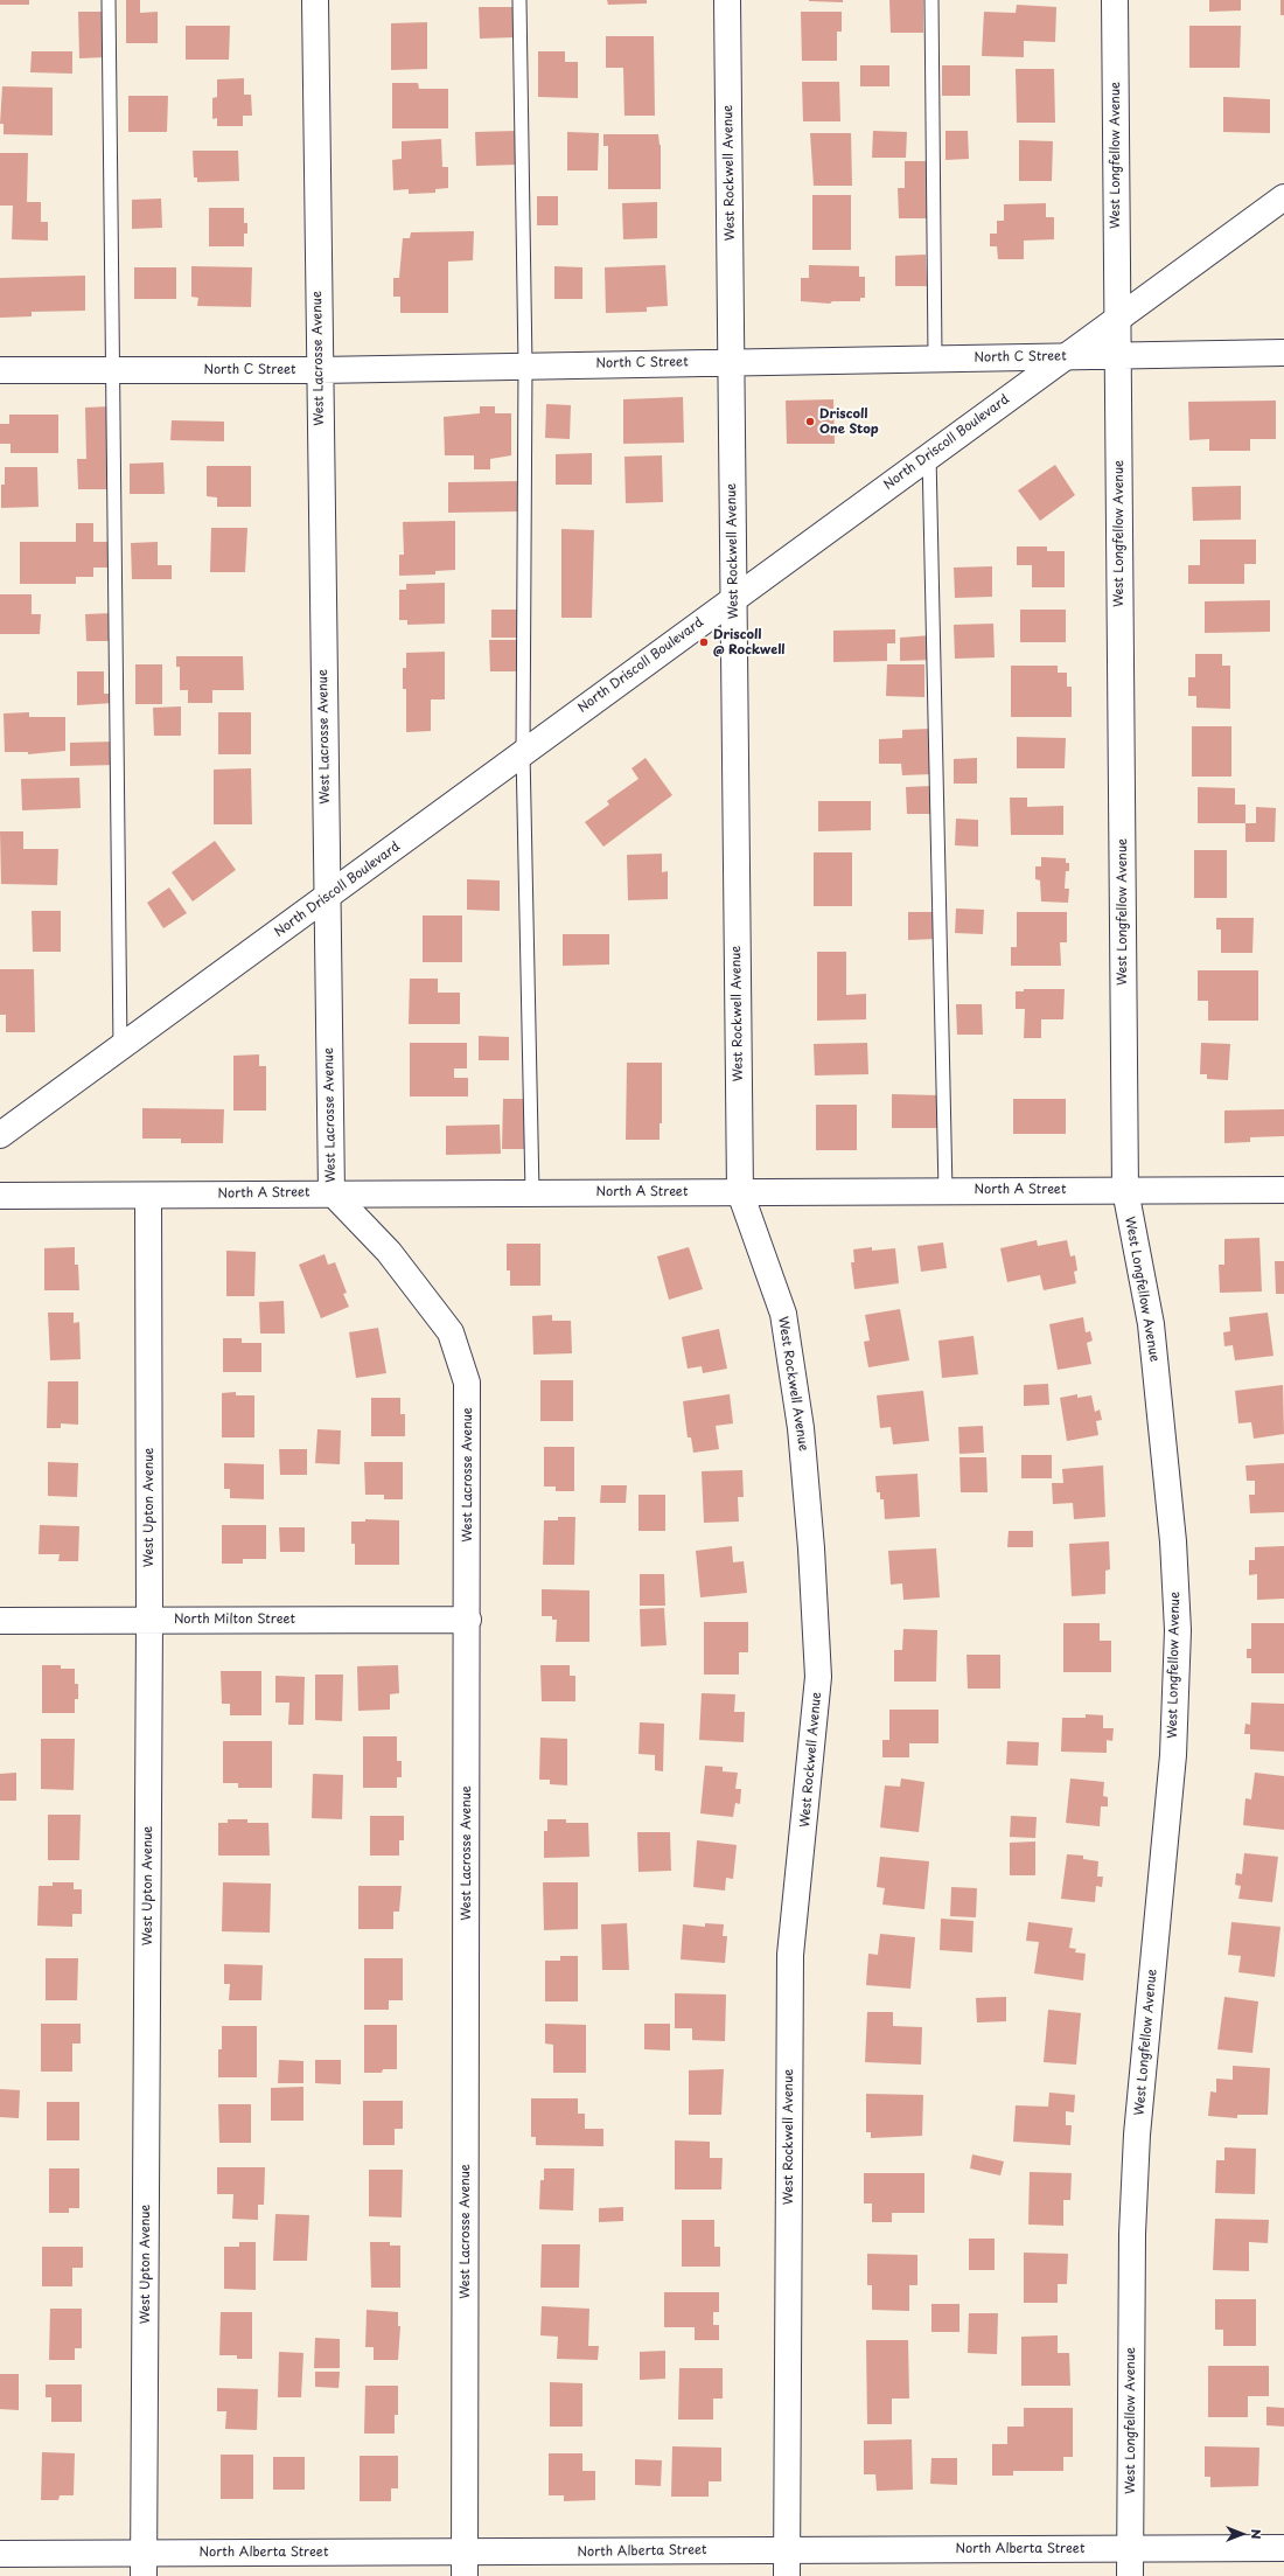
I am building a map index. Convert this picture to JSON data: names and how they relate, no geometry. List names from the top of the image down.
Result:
{
  "streets": {
    "street": [
      "West Longfellow Avenue",
      "West Rockwell Avenue",
      "North C Street",
      "West Lacrosse Avenue",
      "North Driscoll Boulevard",
      "North A Street",
      "West Upton Avenue",
      "North Milton Street",
      "North Alberta Street"
    ]
  },
  "crossings": [
    ["West Longfellow Avenue", "North C Street"],
    ["West Longfellow Avenue", "North Driscoll Boulevard"],
    ["West Longfellow Avenue", "North A Street"],
    ["West Longfellow Avenue", "North Alberta Street"],
    ["West Rockwell Avenue", "North C Street"],
    ["West Rockwell Avenue", "North Driscoll Boulevard"],
    ["West Rockwell Avenue", "North A Street"],
    ["West Rockwell Avenue", "North Alberta Street"],
    ["North C Street", "West Lacrosse Avenue"],
    ["North C Street", "North Driscoll Boulevard"],
    ["West Lacrosse Avenue", "North Driscoll Boulevard"],
    ["West Lacrosse Avenue", "North A Street"],
    ["West Lacrosse Avenue", "North Milton Street"],
    ["West Lacrosse Avenue", "North Alberta Street"],
    ["North A Street", "West Upton Avenue"],
    ["West Upton Avenue", "North Milton Street"],
    ["West Upton Avenue", "North Alberta Street"]
  ],
  "places": ["Driscoll One Stop", "Driscoll @ Rockwell"],
  "north": "right"
}
